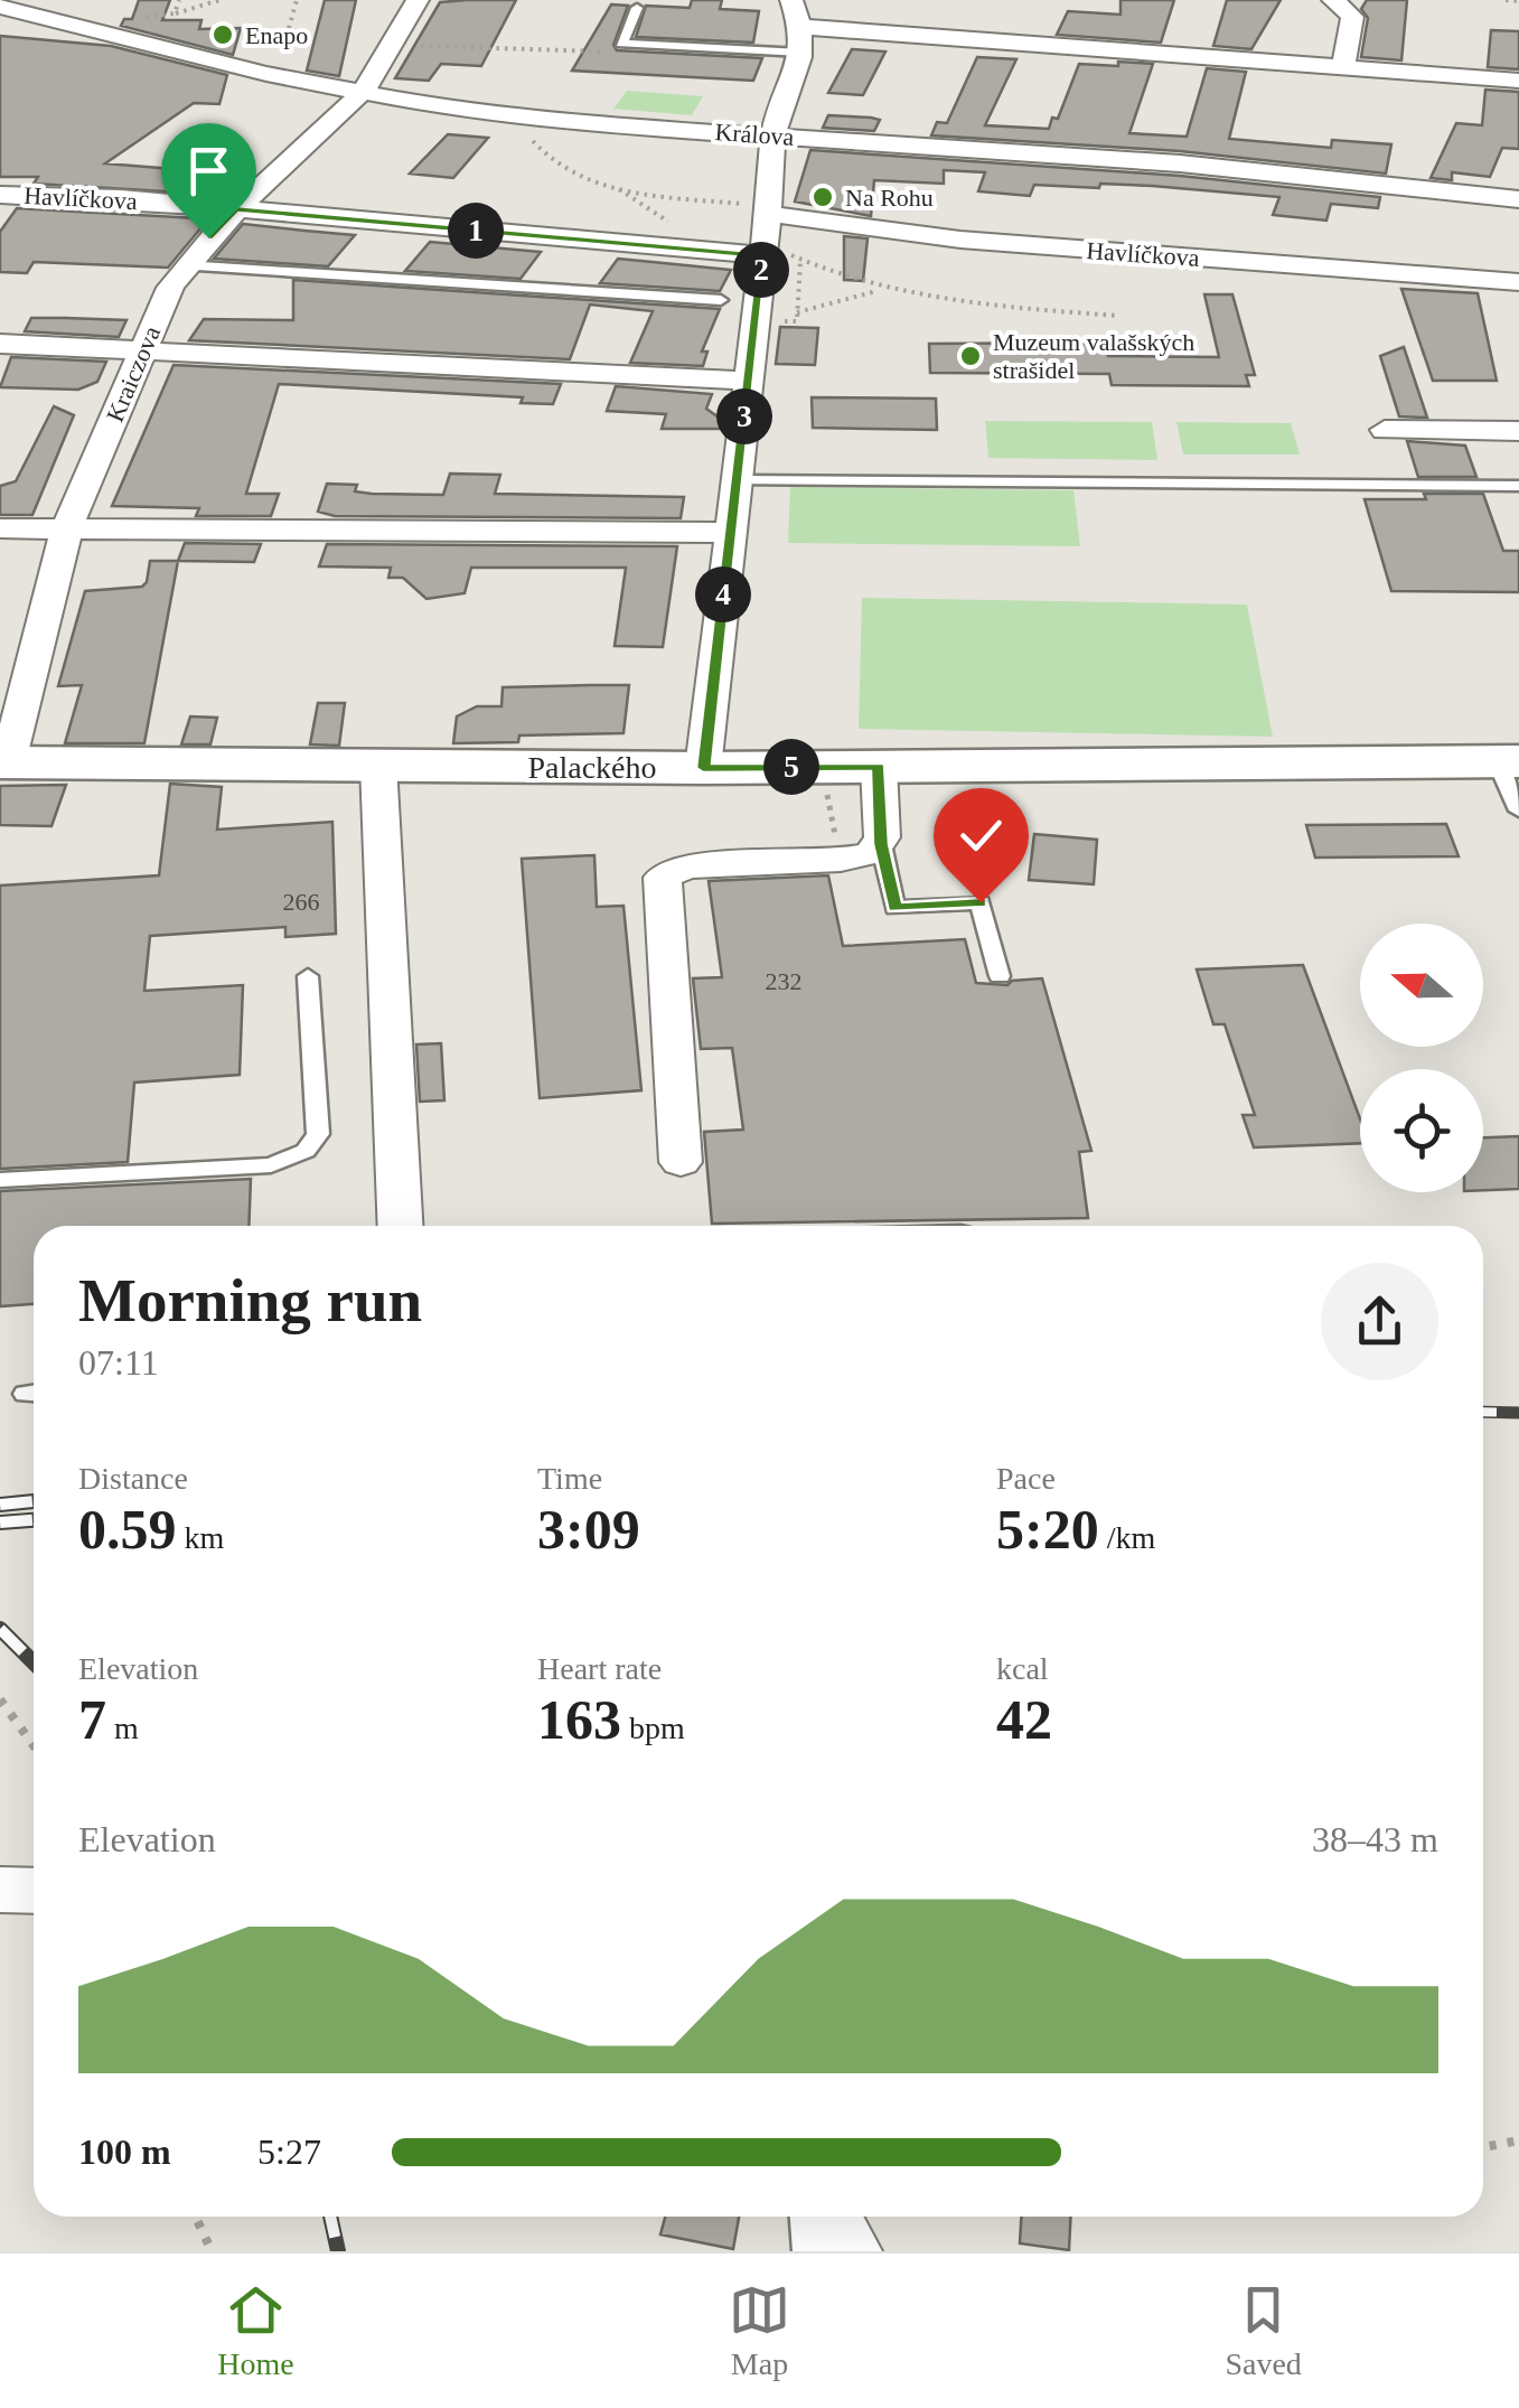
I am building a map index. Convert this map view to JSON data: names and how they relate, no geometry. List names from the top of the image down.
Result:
{
  "streets": {
    "street": [
      "Králova",
      "Havlíčkova",
      "Kraiczova",
      "Palackého"
    ]
  },
  "crossings": [
    ["Králova", "Kraiczova"],
    ["Havlíčkova", "Kraiczova"],
    ["Kraiczova", "Palackého"]
  ],
  "places": ["Enapo", "Na Rohu", "Muzeum valašských strašidel"],
  "house_numbers": ["266", "232"],
  "north": "left",
  "page": {
    "pins": [
      "1",
      "2",
      "3",
      "4",
      "5"
    ],
    "heading": ["Morning run", "07:11"],
    "stats": [
      ["Distance", "0.59 km"],
      ["Time", "3:09"],
      ["Pace", "5:20 /km"],
      ["Elevation", "7 m"],
      ["Heart rate", "163 bpm"],
      ["kcal", "42"]
    ],
    "chart": ["Elevation", "38–43 m"],
    "list": [
      {
        "name": "100 m",
        "note": "5:27"
      }
    ],
    "tabs": ["Home", "Map", "Saved"]
  }
}
